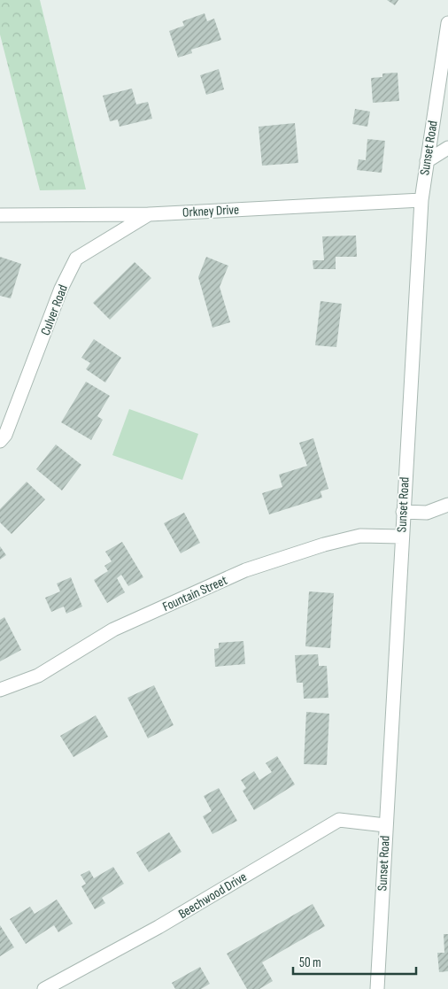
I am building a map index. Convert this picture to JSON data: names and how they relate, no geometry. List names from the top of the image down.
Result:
{
  "streets": {
    "street": [
      "Sunset Road",
      "Orkney Drive",
      "Culver Road",
      "Fountain Street",
      "Beechwood Drive"
    ]
  },
  "crossings": [
    ["Sunset Road", "Orkney Drive"],
    ["Sunset Road", "Fountain Street"],
    ["Sunset Road", "Beechwood Drive"],
    ["Orkney Drive", "Culver Road"]
  ],
  "scale_bar": "50 m"
}
